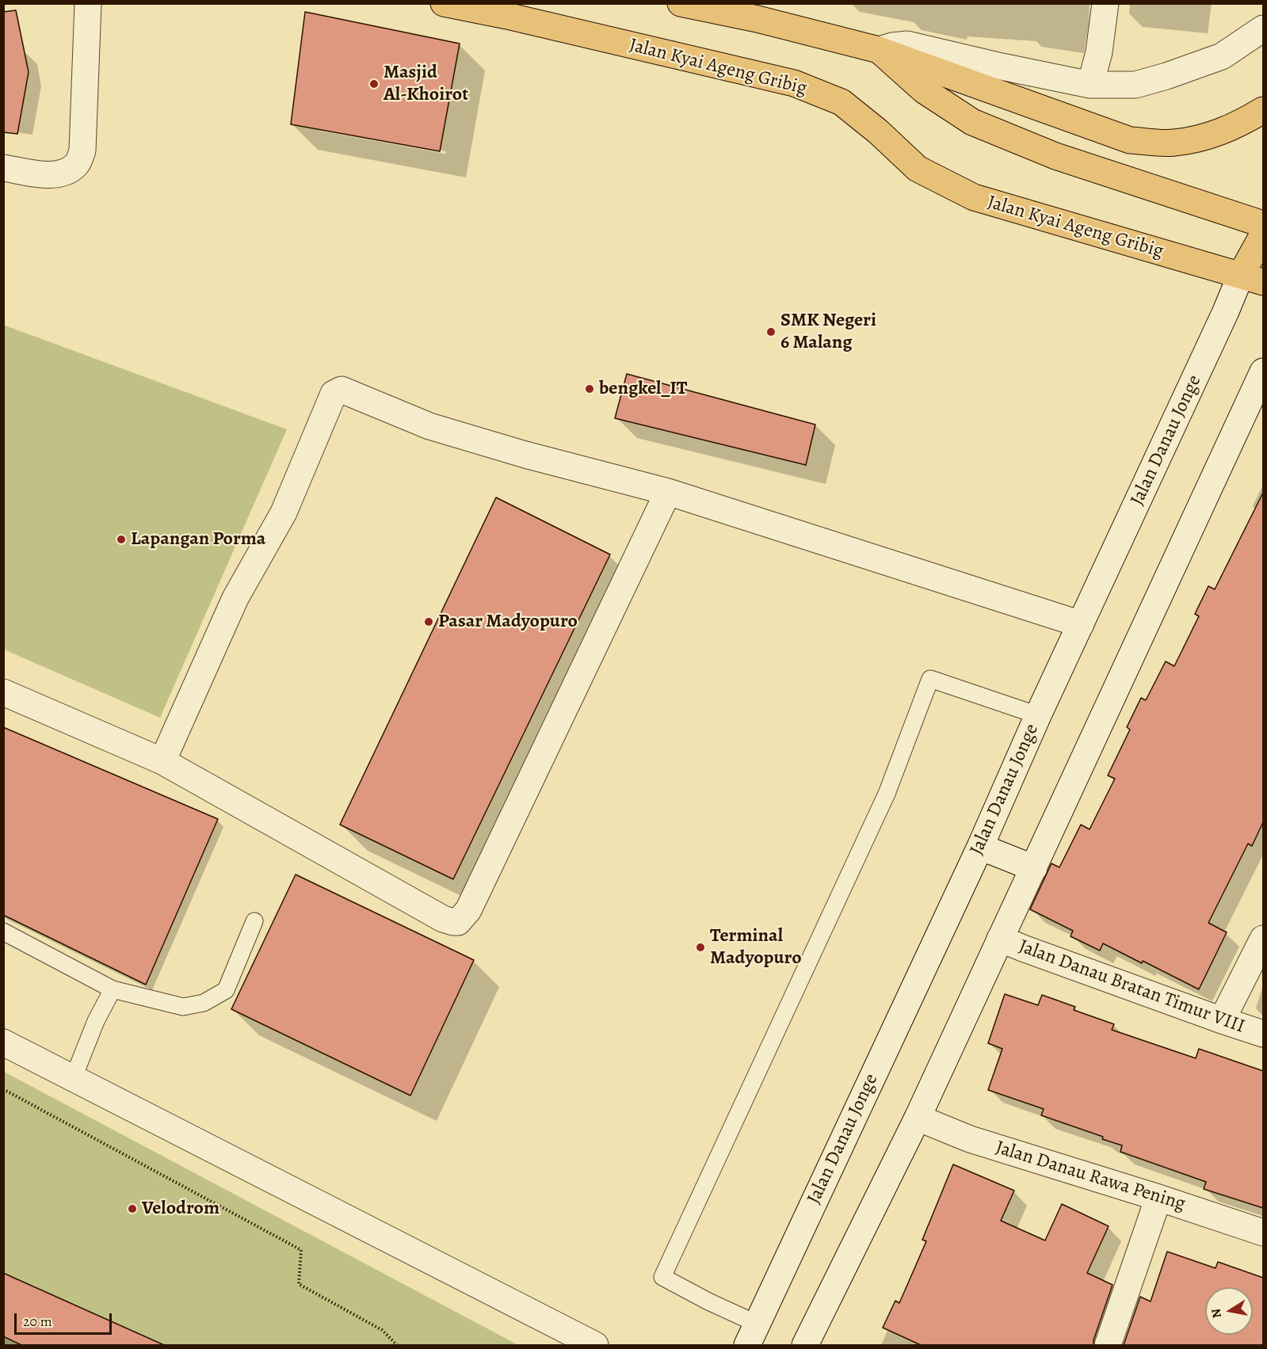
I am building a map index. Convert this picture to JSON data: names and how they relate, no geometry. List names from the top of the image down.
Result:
{
  "streets": {
    "main road": ["Jalan Kyai Ageng Gribig", "Jalan Danau Jonge"],
    "street": ["Jalan Danau Bratan Timur VIII", "Jalan Danau Rawa Pening"]
  },
  "crossings": [
    ["Jalan Kyai Ageng Gribig", "Jalan Danau Jonge"]
  ],
  "places": [
    "Masjid Al-Khoirot",
    "SMK Negeri 6 Malang",
    "bengkel_IT",
    "Lapangan Porma",
    "Pasar Madyopuro",
    "Terminal Madyopuro",
    "Velodrom"
  ],
  "scale_bar": "20 m",
  "north": "left"
}
